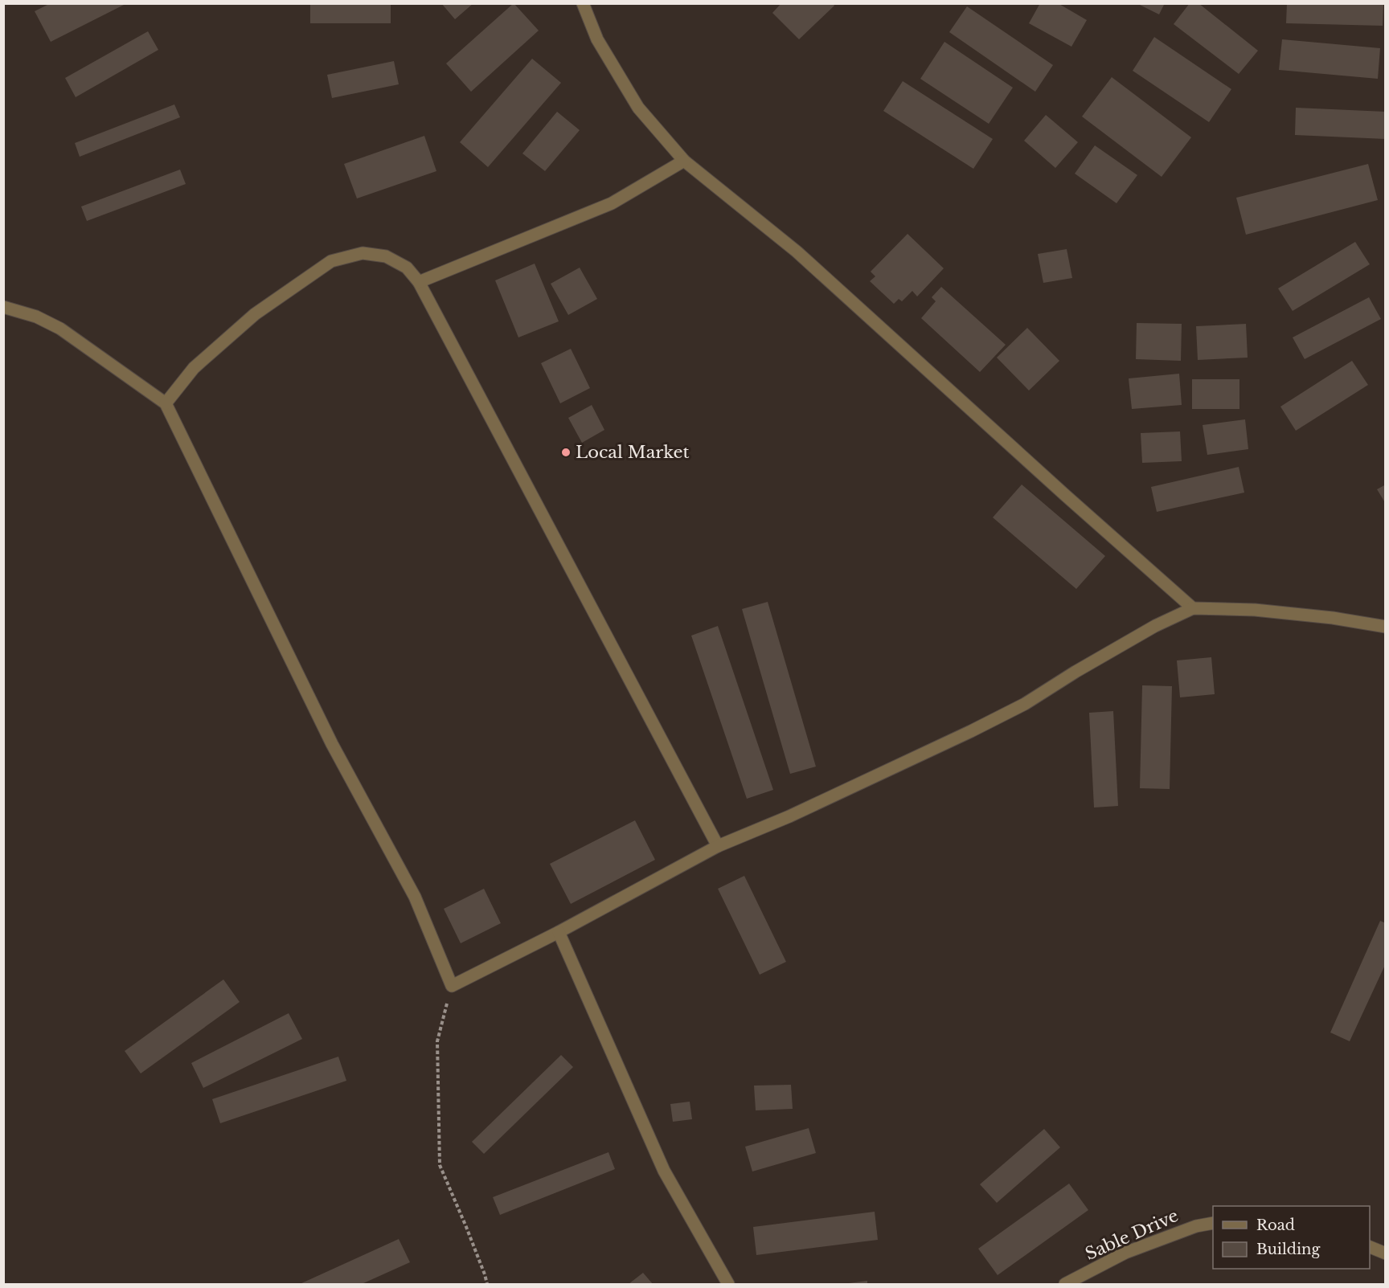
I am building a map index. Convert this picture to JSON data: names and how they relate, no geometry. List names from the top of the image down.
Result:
{
  "streets": {
    "street": ["Sable Drive"]
  },
  "places": ["Local Market"],
  "legend": ["Road", "Building"]
}
